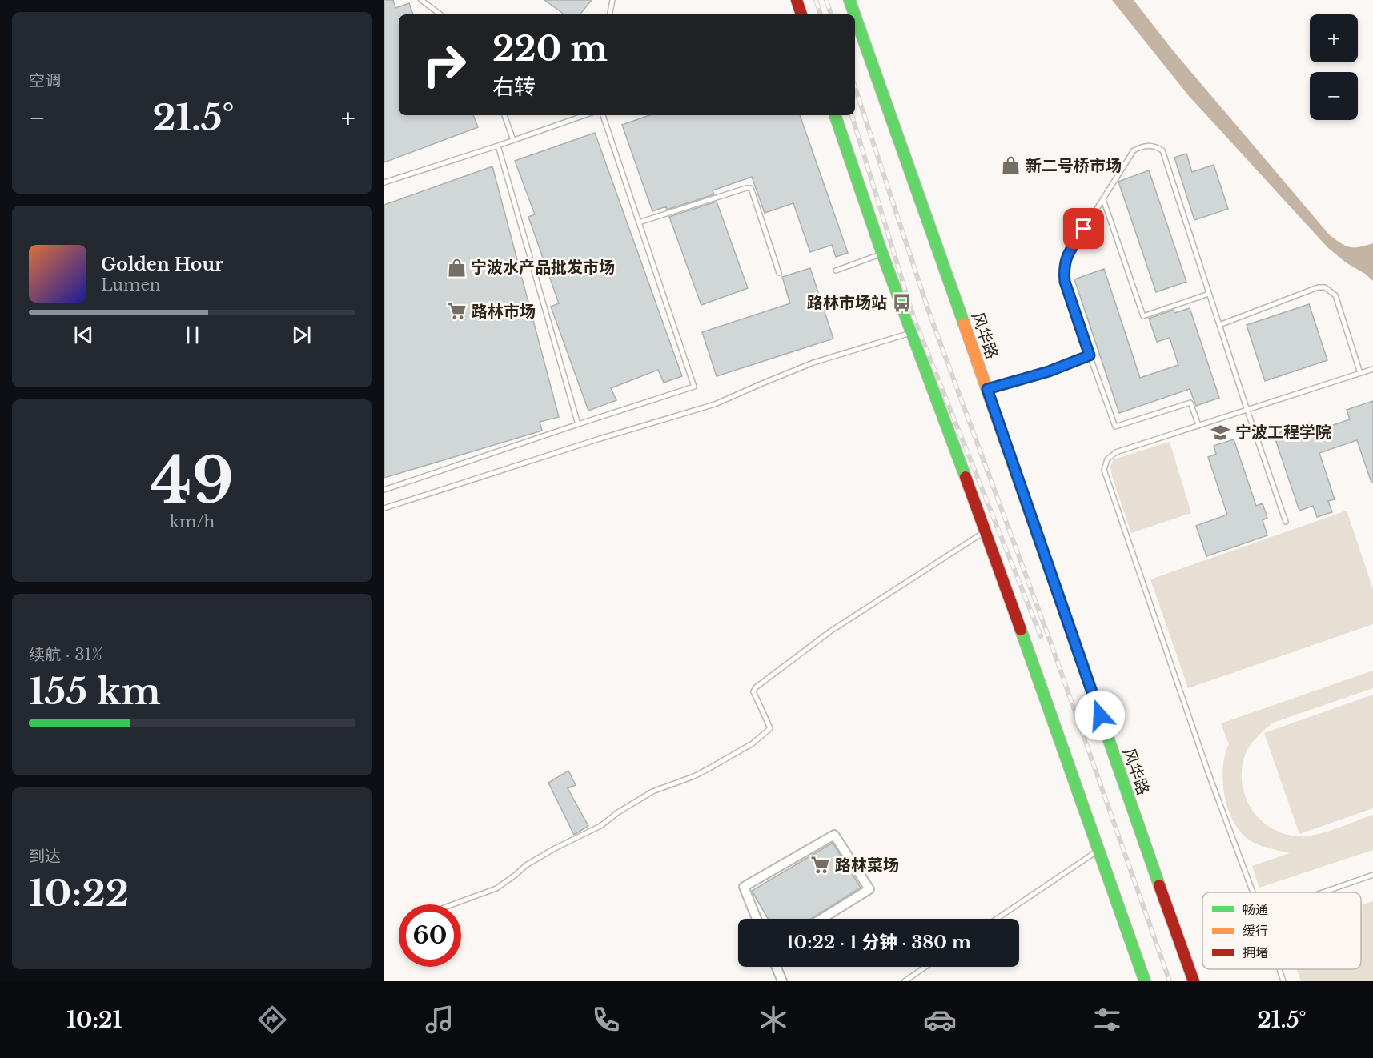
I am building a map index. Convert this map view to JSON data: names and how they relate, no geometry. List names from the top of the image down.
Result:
{
  "streets": {
    "main road": ["风华路"]
  },
  "places": {
    "shop": ["新二号桥市场", "宁波水产品批发市场"],
    "bus stop": ["路林市场站"],
    "supermarket": ["路林市场", "路林菜场"],
    "school or university": ["宁波工程学院"]
  },
  "legend": ["畅通", "缓行", "拥堵"],
  "page": {
    "tile": [
      "空调",
      ["49", "km/h"],
      ["续航 · 31%", "155 km"],
      ["到达", "10:22"]
    ],
    "map_buttons": ["+", "−"],
    "turn": ["220 m", "右转"],
    "heat": ["−", "21.5°", "+"],
    "song": ["Golden Hour", "Lumen"],
    "limit": "60",
    "trip": "10:22 · 1 分钟 · 380 m",
    "tabs": ["10:21", "21.5°"]
  }
}
